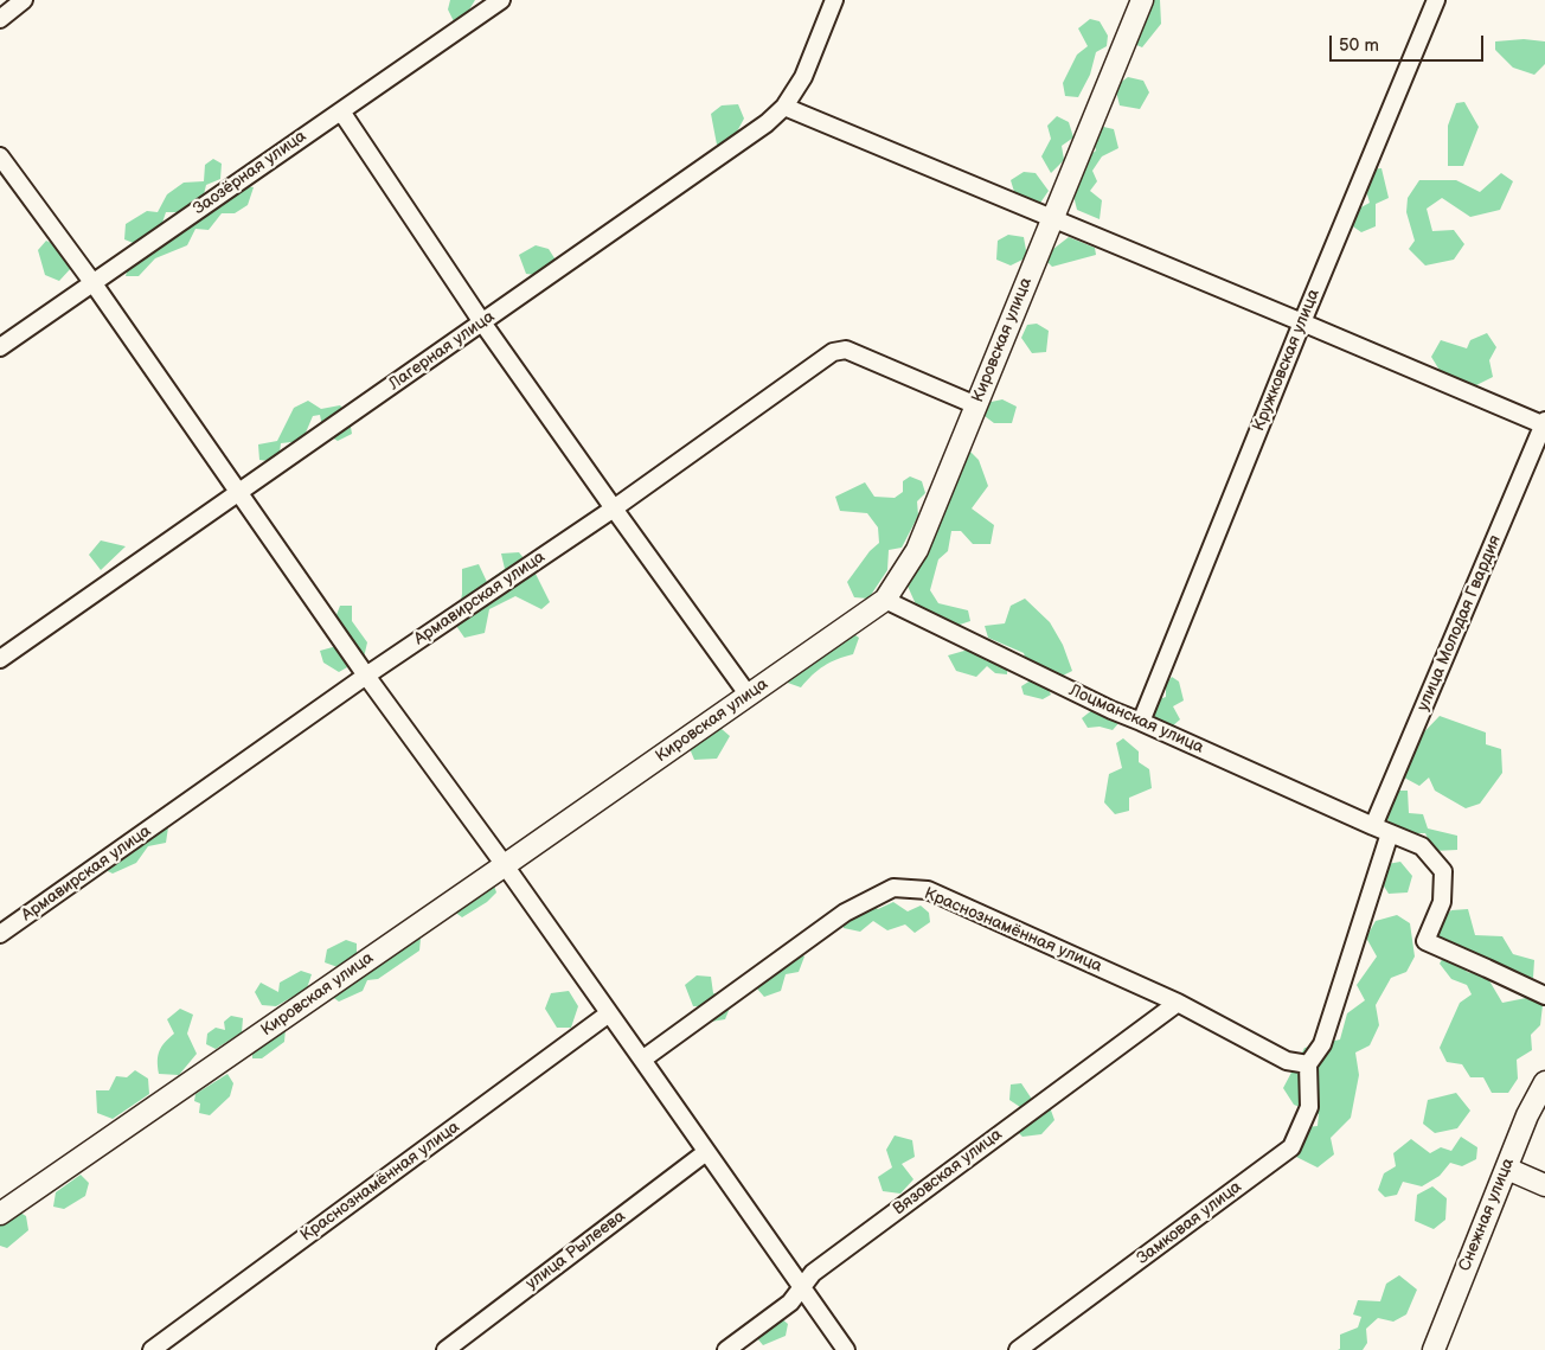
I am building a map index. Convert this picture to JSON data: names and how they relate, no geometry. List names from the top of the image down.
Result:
{
  "streets": {
    "street": [
      "Заозёрная улица",
      "Кировская улица",
      "Лагерная улица",
      "Кружковская улица",
      "Армавирская улица",
      "улица Молодая Гвардия",
      "Лоцманская улица",
      "Краснознамённая улица",
      "Вязовская улица",
      "Снежная улица",
      "Замковая улица",
      "улица Рылеева"
    ]
  },
  "crossings": [
    ["Кировская улица", "Армавирская улица"],
    ["Кировская улица", "Лоцманская улица"],
    ["Кружковская улица", "Лоцманская улица"],
    ["улица Молодая Гвардия", "Лоцманская улица"],
    ["Краснознамённая улица", "Вязовская улица"],
    ["Краснознамённая улица", "Замковая улица"]
  ],
  "scale_bar": "50 m"
}
